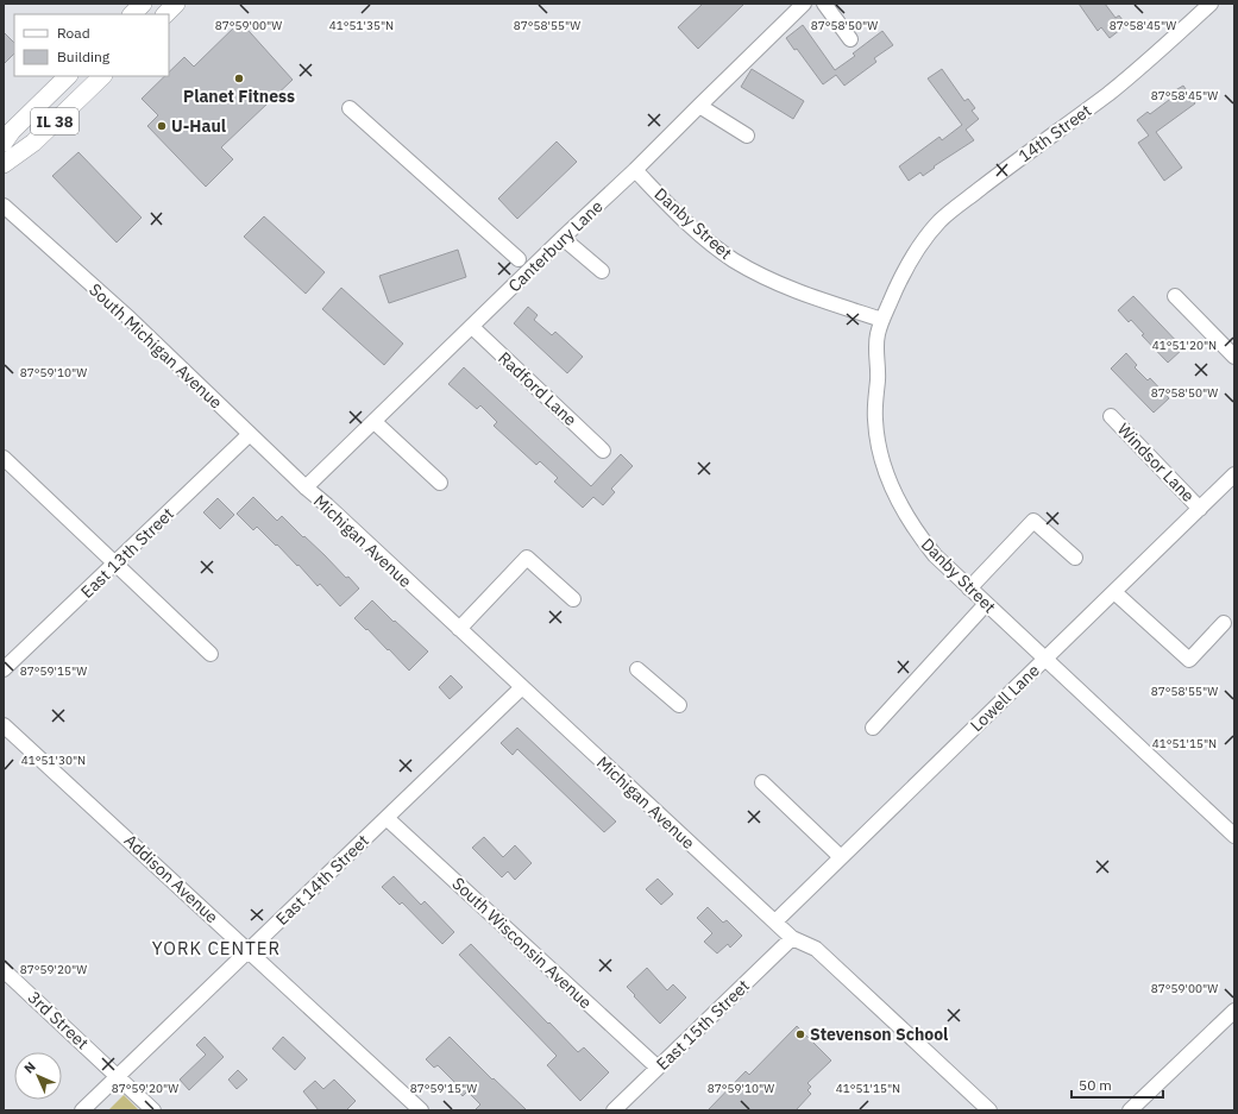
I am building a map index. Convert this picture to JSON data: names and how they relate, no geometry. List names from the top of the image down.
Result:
{
  "streets": {
    "main road": ["IL 38"],
    "street": [
      "14th Street",
      "Danby Street",
      "Canterbury Lane",
      "South Michigan Avenue",
      "Radford Lane",
      "Windsor Lane",
      "Michigan Avenue",
      "East 13th Street",
      "Lowell Lane",
      "Addison Avenue",
      "East 14th Street",
      "South Wisconsin Avenue",
      "3rd Street",
      "East 15th Street"
    ]
  },
  "crossings": [
    ["14th Street", "Danby Street"],
    ["Danby Street", "Canterbury Lane"],
    ["Danby Street", "Lowell Lane"],
    ["Canterbury Lane", "South Michigan Avenue"],
    ["Canterbury Lane", "Radford Lane"],
    ["Canterbury Lane", "Michigan Avenue"],
    ["South Michigan Avenue", "Michigan Avenue"],
    ["South Michigan Avenue", "East 13th Street"],
    ["Windsor Lane", "Lowell Lane"],
    ["Michigan Avenue", "Lowell Lane"],
    ["Michigan Avenue", "East 14th Street"],
    ["Michigan Avenue", "East 15th Street"],
    ["Addison Avenue", "East 14th Street"],
    ["East 14th Street", "South Wisconsin Avenue"],
    ["East 14th Street", "3rd Street"],
    ["South Wisconsin Avenue", "East 15th Street"]
  ],
  "districts": ["YORK CENTER"],
  "places": ["Planet Fitness", "U-Haul", "Stevenson School"],
  "legend": ["Road", "Building"],
  "scale_bar": "50 m",
  "north": "top left",
  "coordinates": [
    "87°59'00\"W",
    "41°51'35\"N",
    "87°58'55\"W",
    "87°58'50\"W",
    "87°58'45\"W",
    "41°51'20\"N",
    "87°59'10\"W",
    "87°59'15\"W",
    "41°51'15\"N",
    "41°51'30\"N",
    "87°59'20\"W"
  ]
}
